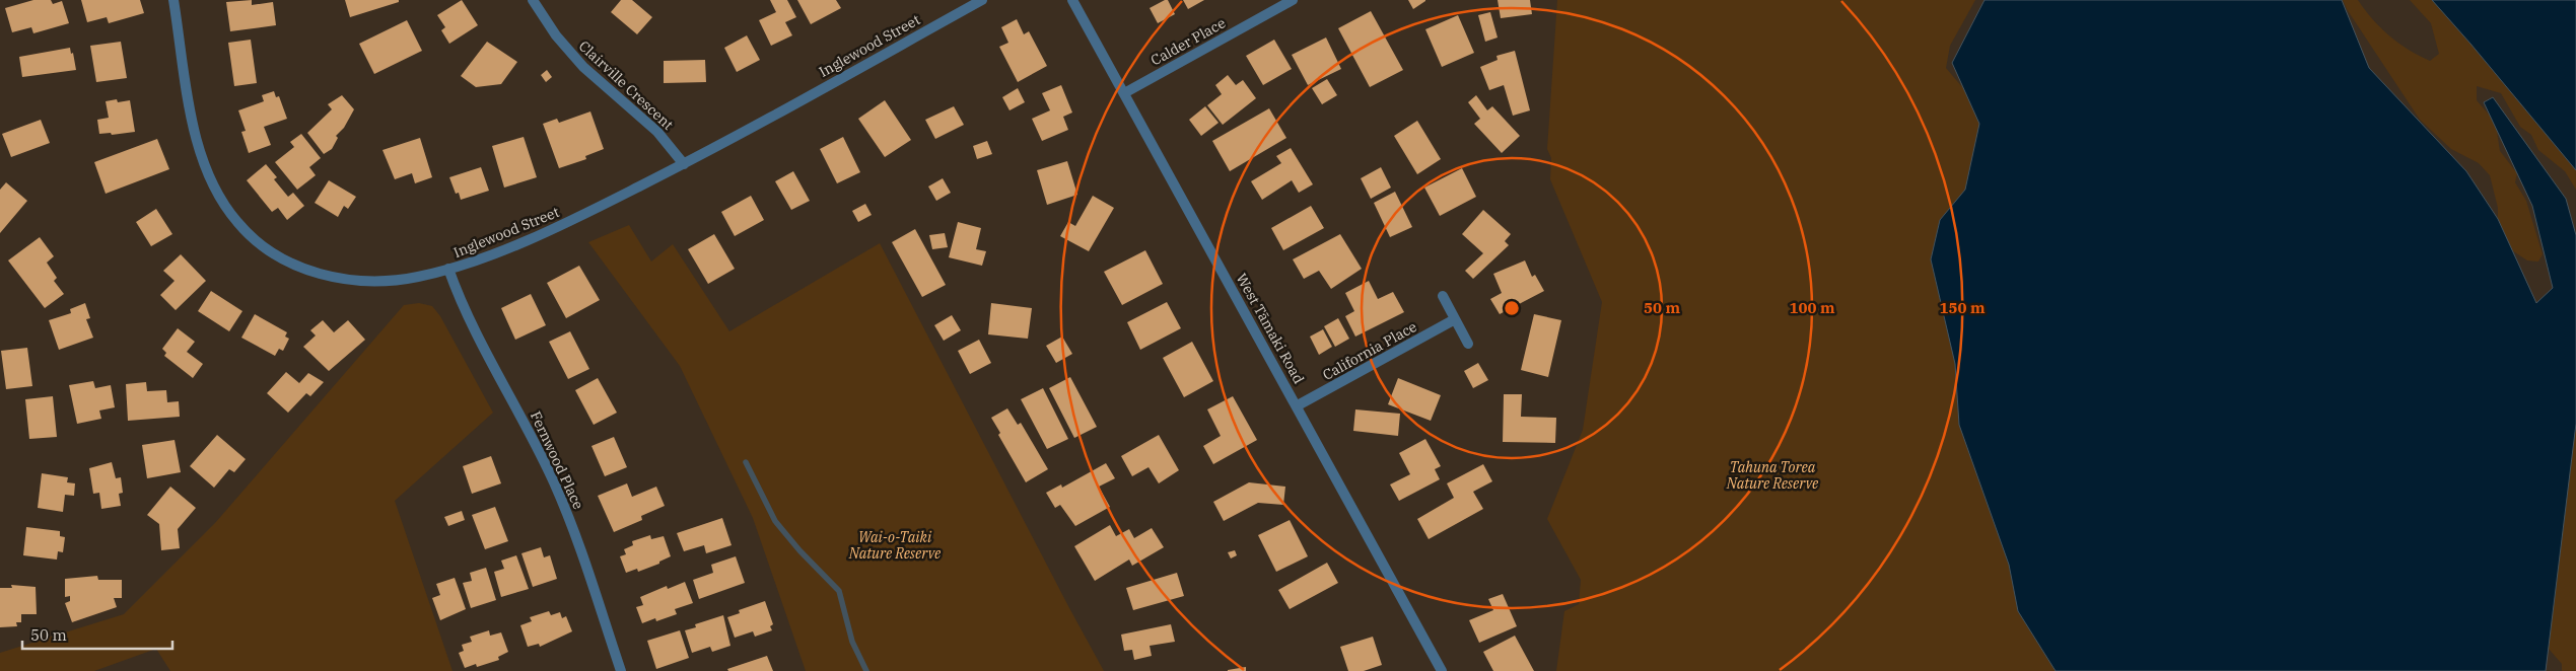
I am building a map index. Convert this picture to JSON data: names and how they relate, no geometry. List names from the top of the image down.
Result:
{
  "streets": {
    "street": [
      "Calder Place",
      "Inglewood Street",
      "Clairville Crescent",
      "West Tāmaki Road",
      "California Place",
      "Fernwood Place"
    ]
  },
  "crossings": [
    ["Calder Place", "West Tāmaki Road"],
    ["Inglewood Street", "Clairville Crescent"],
    ["Inglewood Street", "Fernwood Place"],
    ["West Tāmaki Road", "California Place"]
  ],
  "parks": ["Tahuna Torea Nature Reserve", "Wai-o-Taiki Nature Reserve"],
  "scale_bar": "50 m",
  "rings": ["50 m", "100 m", "150 m"]
}
